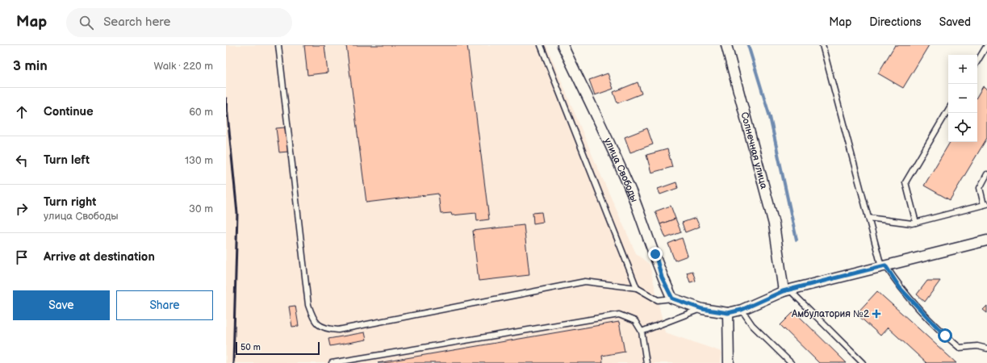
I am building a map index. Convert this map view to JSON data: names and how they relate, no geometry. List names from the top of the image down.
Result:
{
  "streets": {
    "street": ["Солнечная улица", "улица Свободы"]
  },
  "places": {
    "health": ["Амбулатория №2"]
  },
  "scale_bar": "50 m",
  "page": {
    "header": "Map",
    "search": "Search here",
    "nav": ["Map", "Directions", "Saved"],
    "heading": ["3 min", "Walk · 220 m"],
    "map_buttons": ["+", "−"],
    "list": [
      ["Continue", "60 m"],
      ["Turn left", "130 m"],
      ["Turn right", "улица Свободы", "30 m"],
      "Arrive at destination"
    ],
    "buttons": ["Save", "Share"],
    "scale": "50 m"
  }
}
